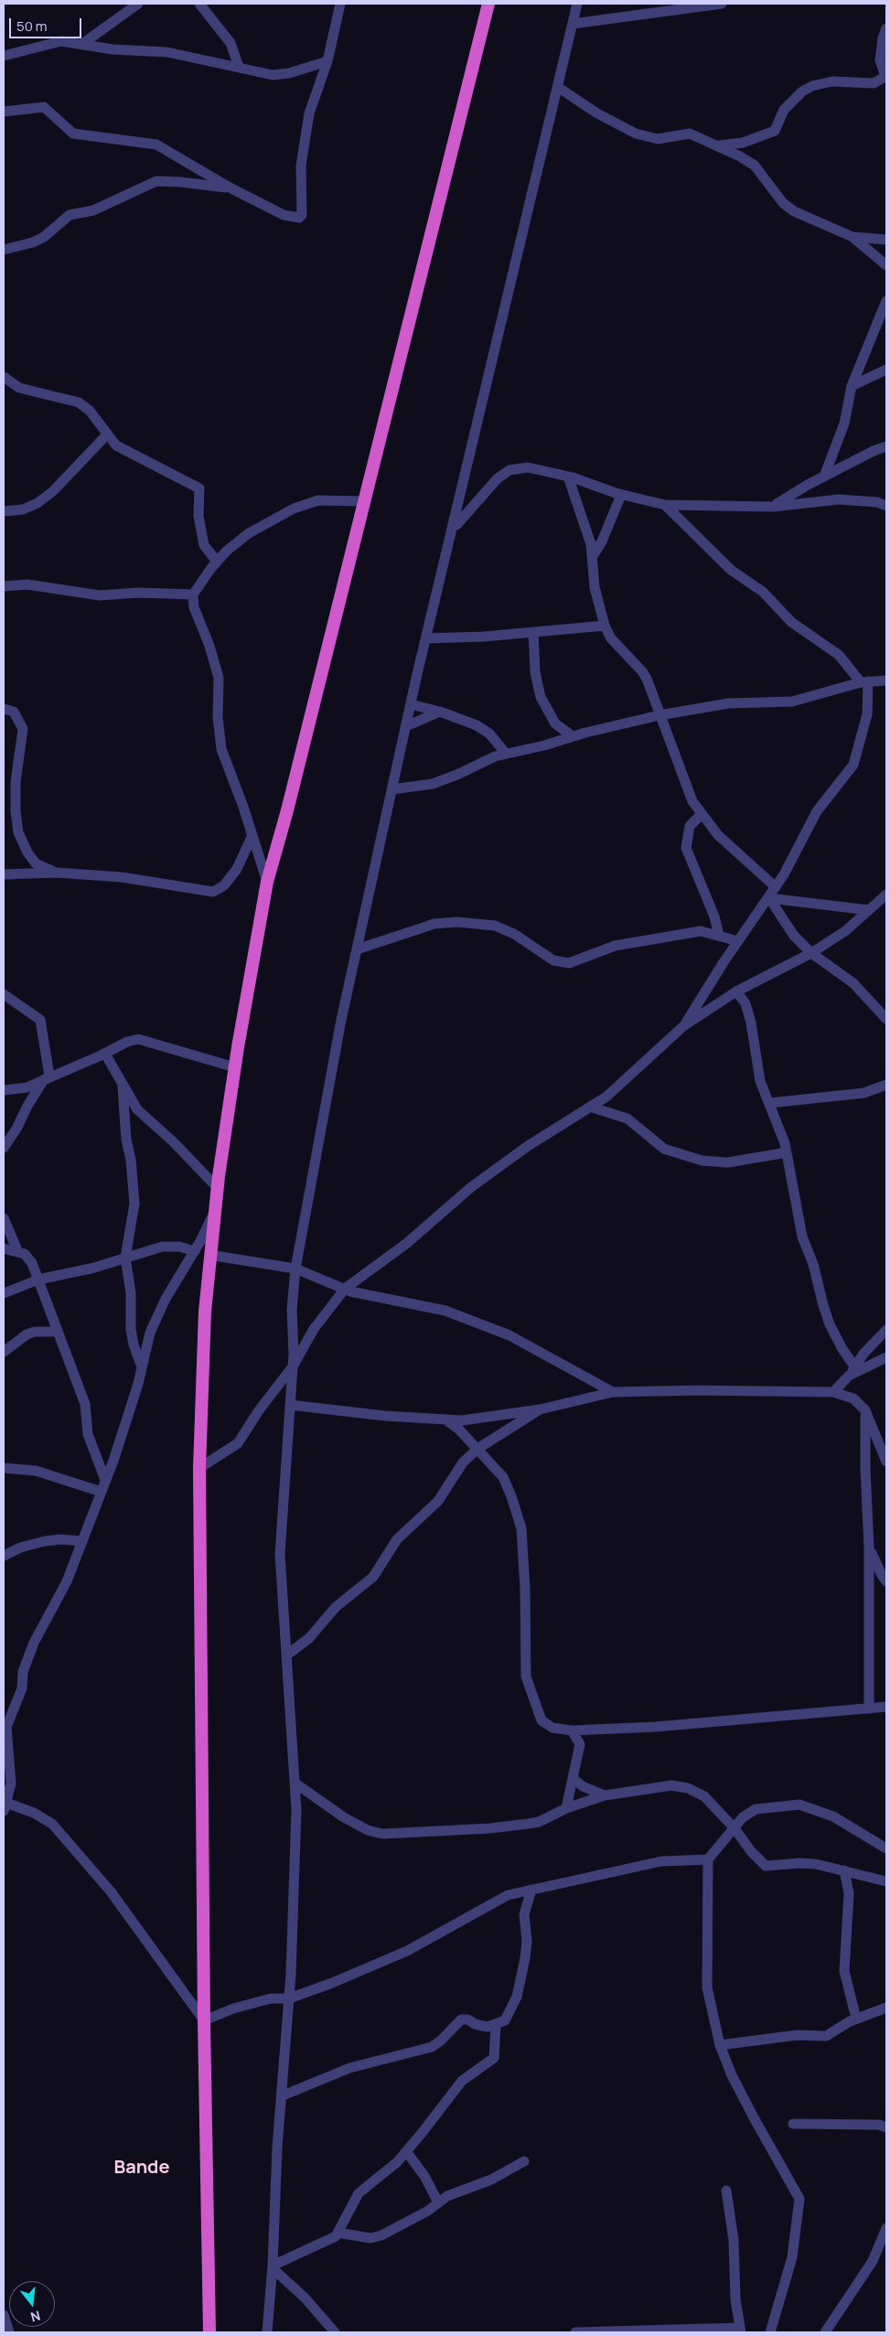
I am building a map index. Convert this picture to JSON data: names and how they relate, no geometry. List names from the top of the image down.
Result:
{
  "districts": ["Bande"],
  "scale_bar": "50 m",
  "north": "bottom"
}
